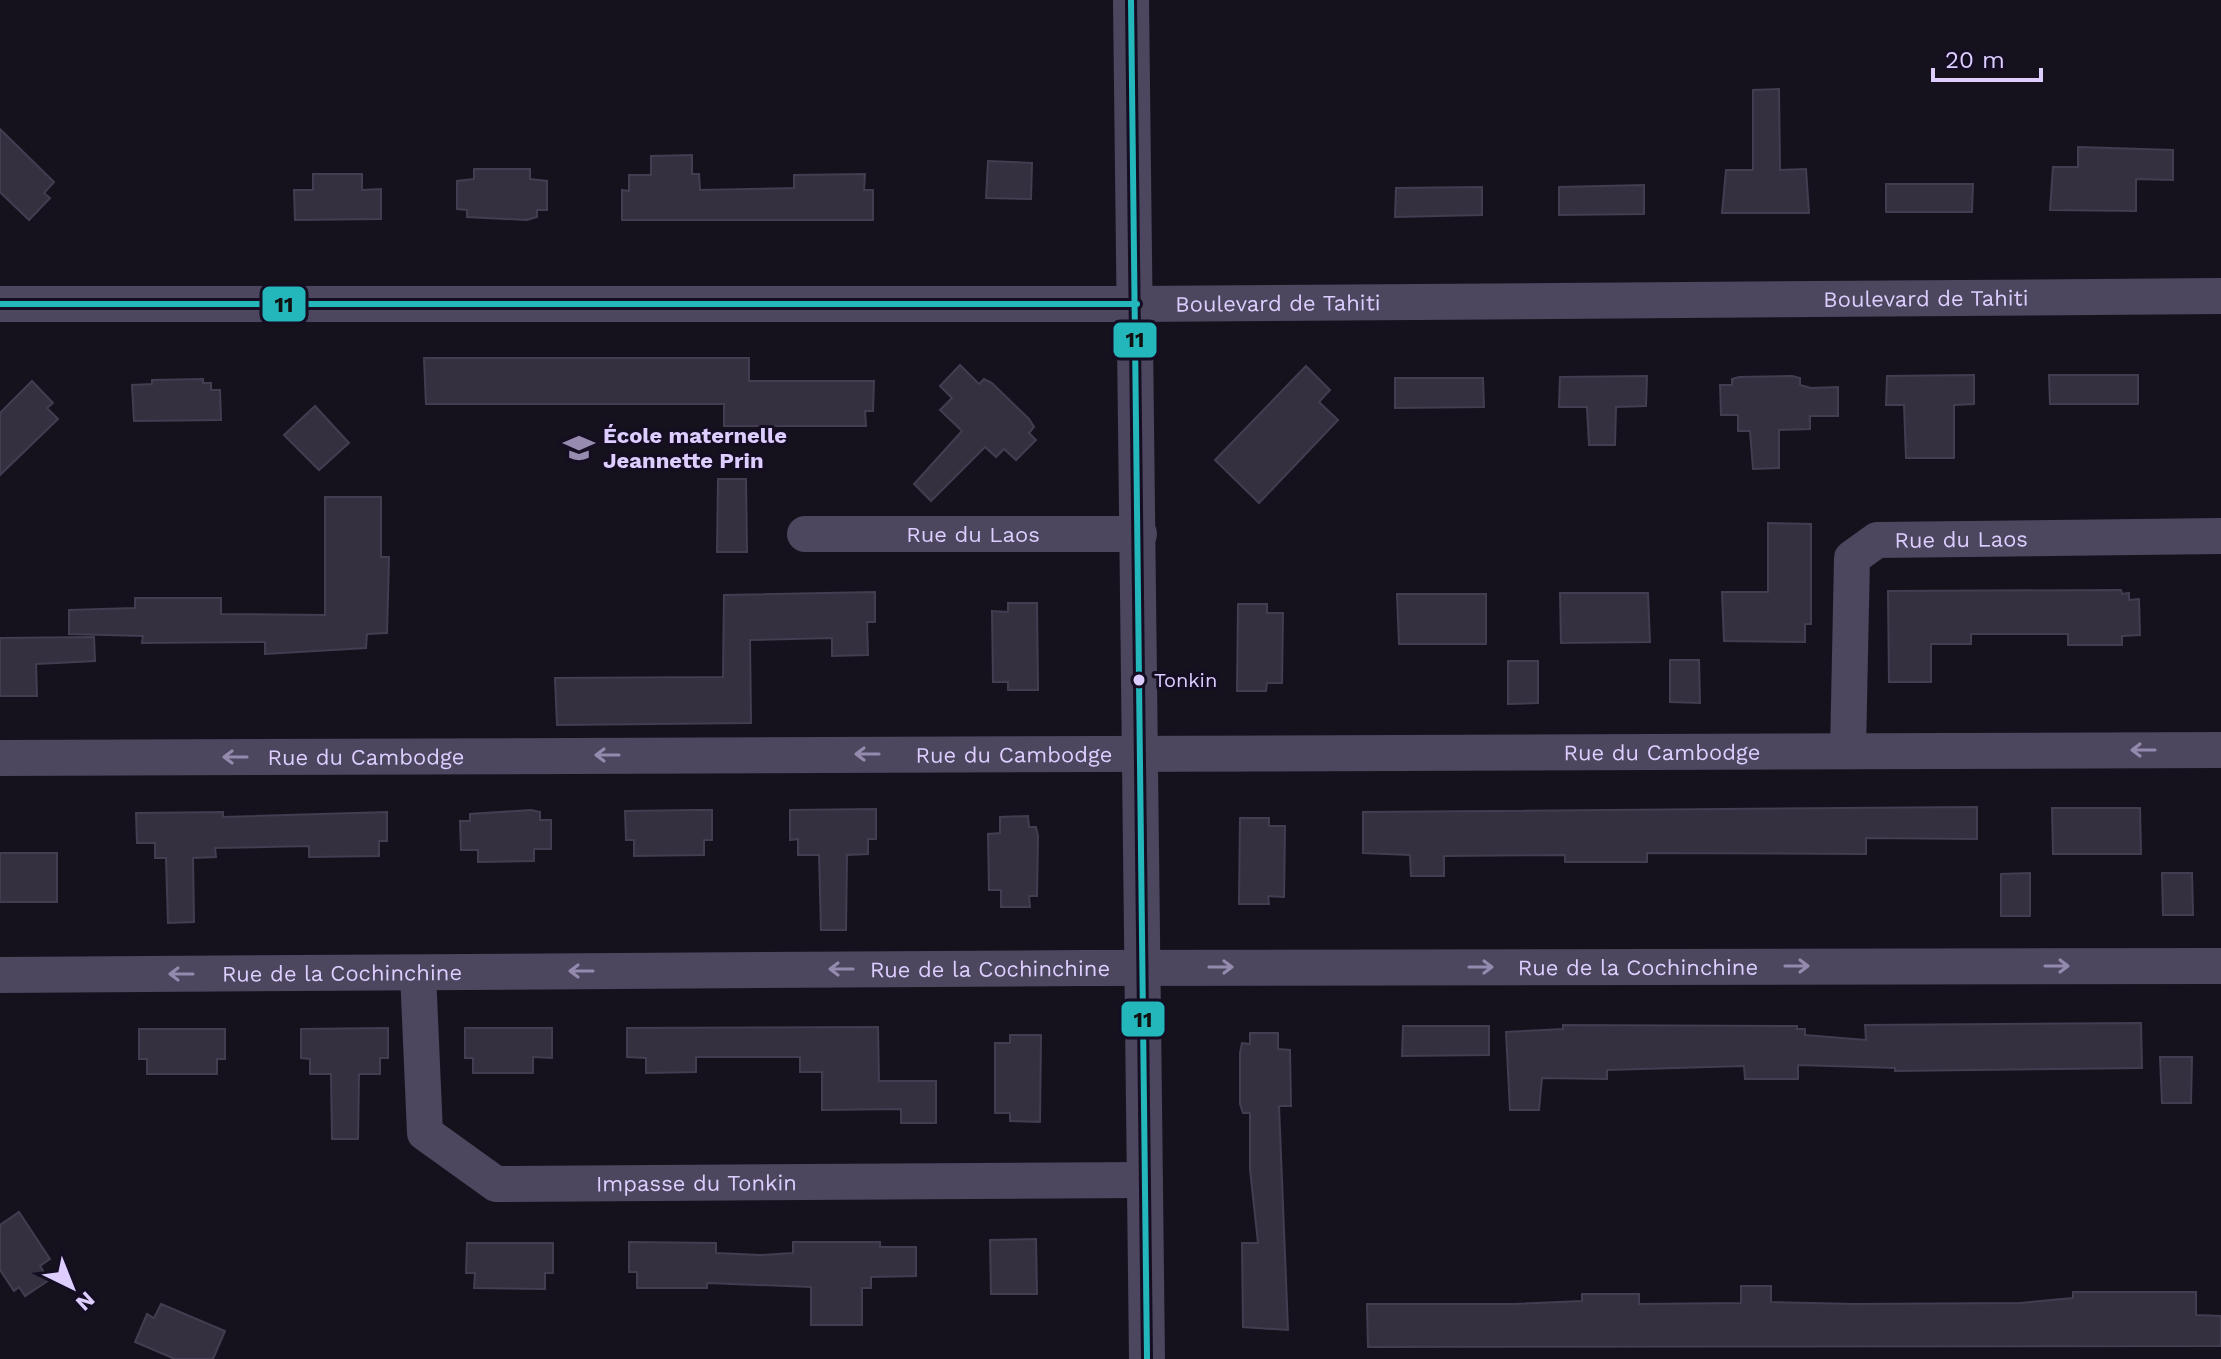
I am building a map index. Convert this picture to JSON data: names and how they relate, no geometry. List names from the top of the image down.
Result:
{
  "streets": {
    "street": [
      "Boulevard de Tahiti",
      "Rue du Laos",
      "Rue du Cambodge",
      "Rue de la Cochinchine",
      "Impasse du Tonkin"
    ]
  },
  "crossings": [
    ["Rue du Laos", "Rue du Cambodge"],
    ["Rue de la Cochinchine", "Impasse du Tonkin"]
  ],
  "one_way": ["Rue du Cambodge"],
  "places": {
    "school or university": ["École maternelle Jeannette Prin"],
    "other": ["Tonkin"]
  },
  "lines": ["transit line 11"],
  "scale_bar": "20 m",
  "north": "bottom right"
}
